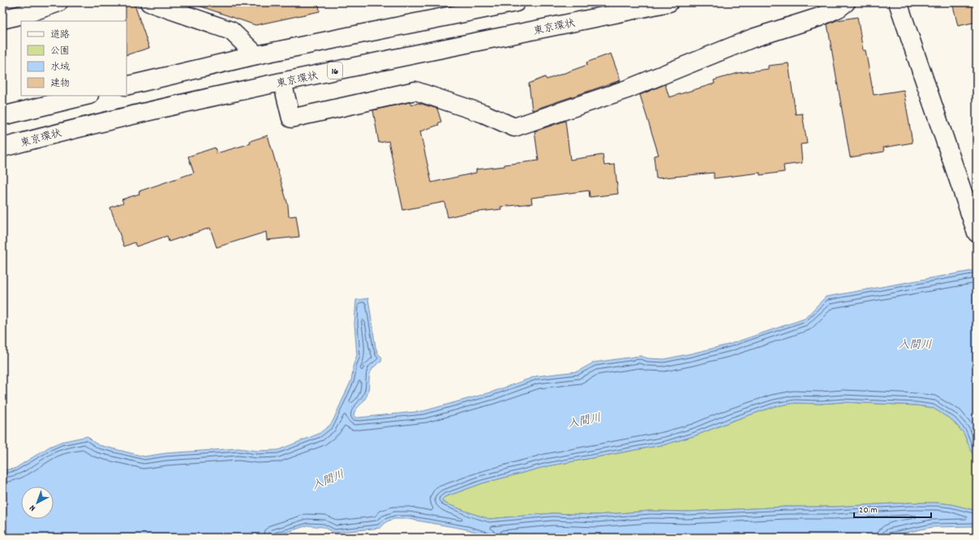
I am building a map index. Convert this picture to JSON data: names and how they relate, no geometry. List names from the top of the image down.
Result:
{
  "streets": {
    "main road": ["東京環状", "16"]
  },
  "water": ["入間川"],
  "legend": [
    "道路",
    "公園",
    "水域",
    "建物"
  ],
  "scale_bar": "20 m",
  "north": "bottom left"
}
